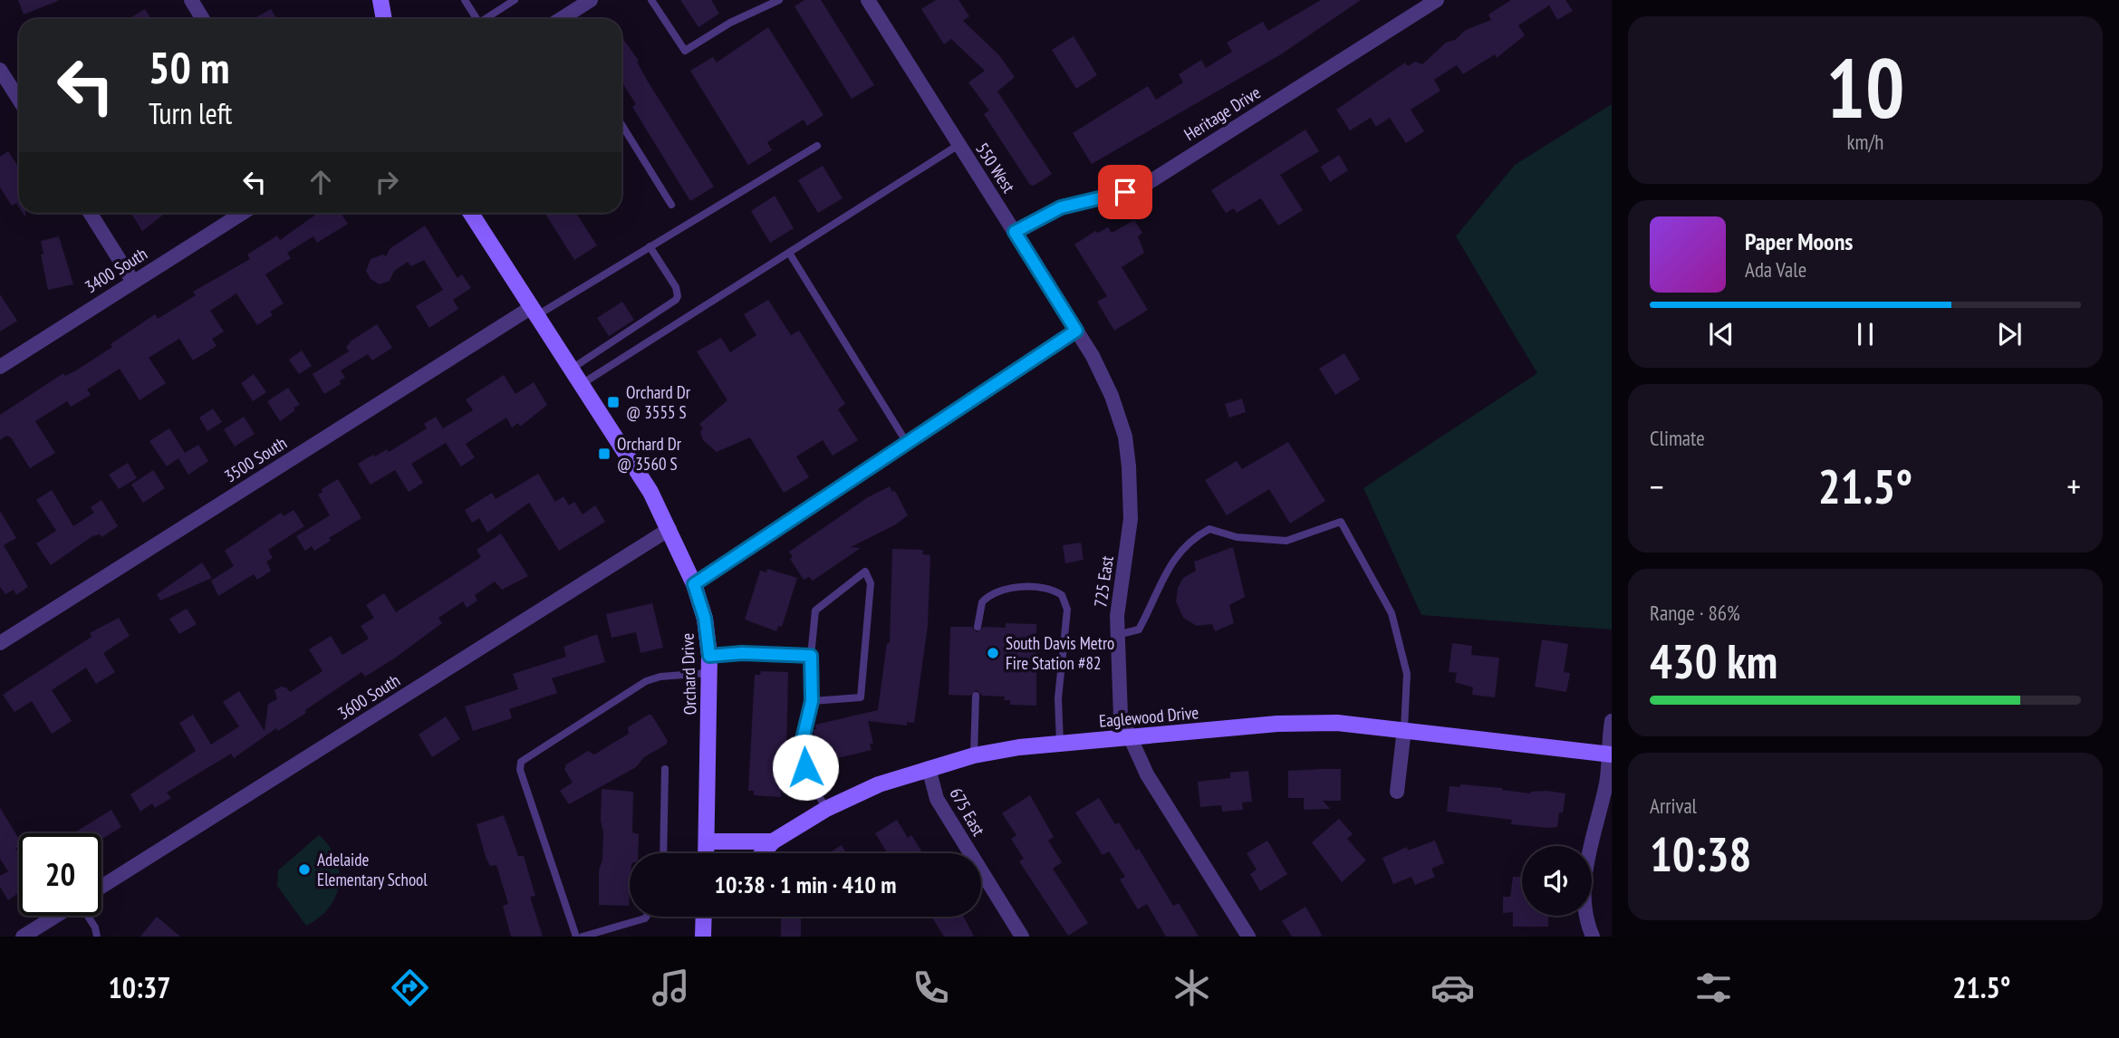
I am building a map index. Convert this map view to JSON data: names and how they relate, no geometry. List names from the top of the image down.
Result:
{
  "streets": {
    "main road": ["Orchard Drive", "Eaglewood Drive"],
    "street": [
      "Heritage Drive",
      "550 West",
      "3400 South",
      "3500 South",
      "725 East",
      "3600 South",
      "675 East"
    ]
  },
  "crossings": [
    ["Heritage Drive", "550 West"],
    ["550 West", "725 East"],
    ["3500 South", "Orchard Drive"],
    ["725 East", "Eaglewood Drive"],
    ["Orchard Drive", "3600 South"],
    ["Eaglewood Drive", "675 East"]
  ],
  "places": {
    "transit": ["Orchard Dr @ 3555 S", "Orchard Dr @ 3560 S"],
    "other": ["South Davis Metro Fire Station #82", "Adelaide Elementary School"]
  },
  "page": {
    "tile": [
      ["10", "km/h"],
      "Climate",
      ["Range · 86%", "430 km"],
      ["Arrival", "10:38"]
    ],
    "turn": ["50 m", "Turn left"],
    "song": ["Paper Moons", "Ada Vale"],
    "heat": ["−", "21.5°", "+"],
    "limit": "20",
    "trip": "10:38 · 1 min · 410 m",
    "tabs": ["10:37", "21.5°"]
  }
}
